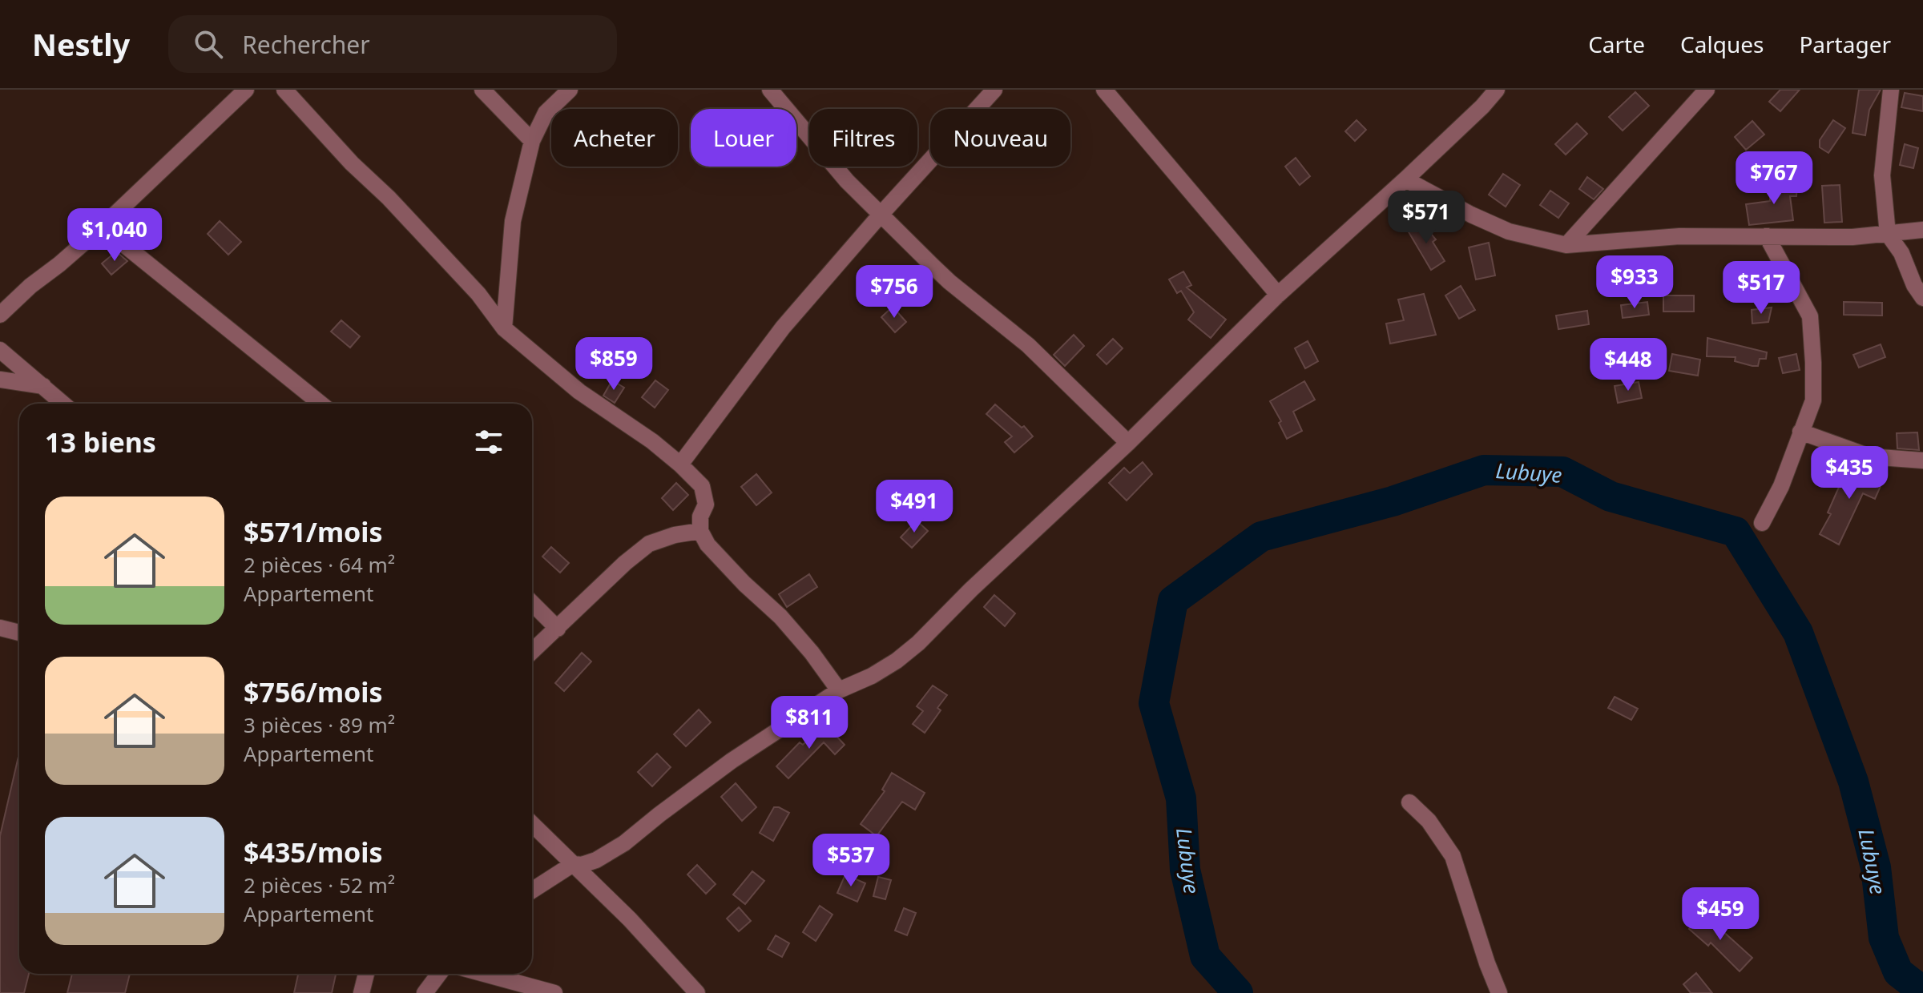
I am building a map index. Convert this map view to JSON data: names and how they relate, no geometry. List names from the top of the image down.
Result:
{
  "water": ["Lubuye"],
  "page": {
    "header": "Nestly",
    "search": "Rechercher",
    "nav": ["Carte", "Calques", "Partager"],
    "chip": [
      "Acheter",
      "Louer",
      "Filtres",
      "Nouveau"
    ],
    "price": [
      "$767",
      "$571",
      "$1,040",
      "$933",
      "$517",
      "$756",
      "$859",
      "$448",
      "$435",
      "$491",
      "$811",
      "$537",
      "$459"
    ],
    "heading": "13 biens",
    "list": [
      {
        "name": "$571/mois",
        "note": "2 pièces · 64 m² · Appartement"
      },
      {
        "name": "$756/mois",
        "note": "3 pièces · 89 m² · Appartement"
      },
      {
        "name": "$435/mois",
        "note": "2 pièces · 52 m² · Appartement"
      }
    ]
  }
}
